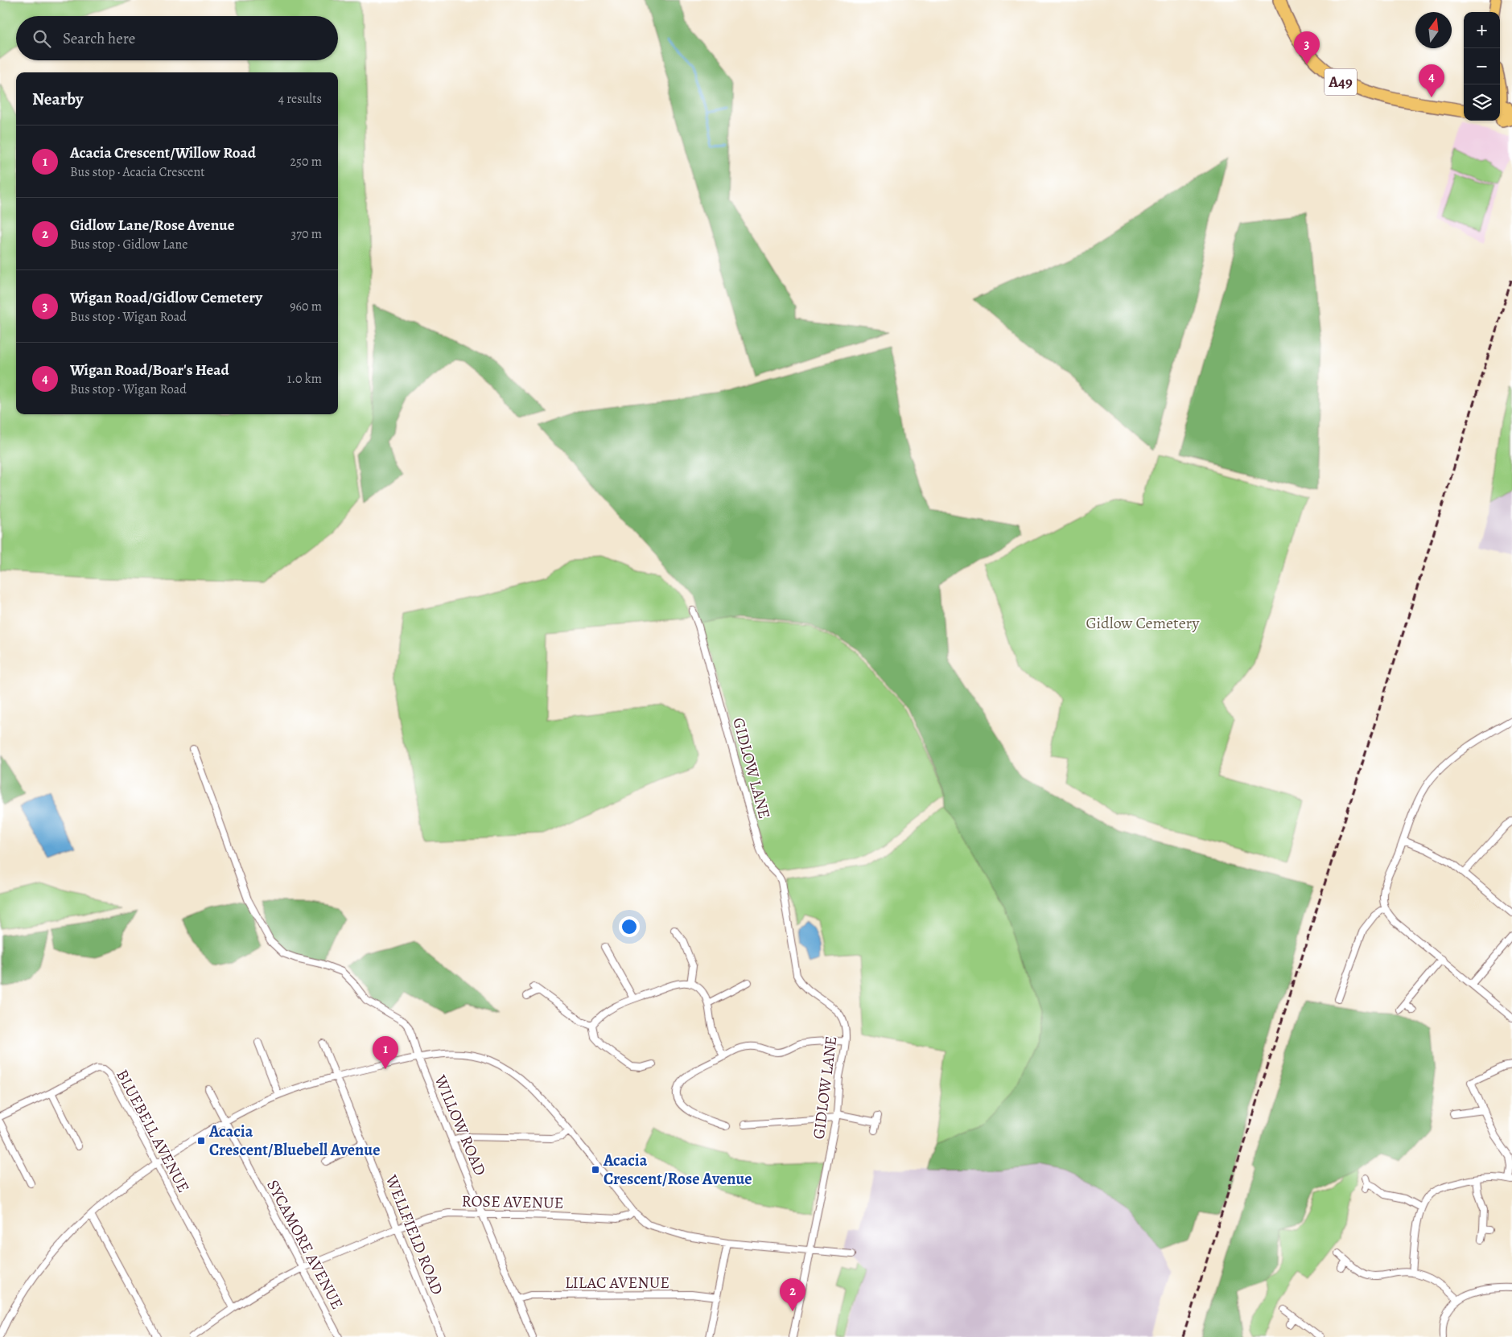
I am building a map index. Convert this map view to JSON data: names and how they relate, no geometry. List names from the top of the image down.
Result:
{
  "streets": {
    "highway": ["A49"],
    "street": [
      "GIDLOW LANE",
      "WILLOW ROAD",
      "BLUEBELL AVENUE",
      "ROSE AVENUE",
      "WELLFIELD ROAD",
      "SYCAMORE AVENUE",
      "LILAC AVENUE"
    ]
  },
  "crossings": [
    ["WILLOW ROAD", "ROSE AVENUE"],
    ["WILLOW ROAD", "LILAC AVENUE"],
    ["BLUEBELL AVENUE", "ROSE AVENUE"],
    ["ROSE AVENUE", "WELLFIELD ROAD"],
    ["ROSE AVENUE", "SYCAMORE AVENUE"]
  ],
  "parks": ["Gidlow Cemetery"],
  "places": {
    "transit": ["Acacia Crescent/Bluebell Avenue", "Acacia Crescent/Rose Avenue"]
  },
  "north": "top",
  "page": {
    "map_buttons": ["+", "−"],
    "search": "Search here",
    "pins": [
      "3",
      "4",
      "1",
      "2"
    ],
    "heading": ["Nearby", "4 results"],
    "list": [
      {
        "mark": "1",
        "name": "Acacia Crescent/Willow Road",
        "note": "Bus stop · Acacia Crescent",
        "value": "250 m"
      },
      {
        "mark": "2",
        "name": "Gidlow Lane/Rose Avenue",
        "note": "Bus stop · Gidlow Lane",
        "value": "370 m"
      },
      {
        "mark": "3",
        "name": "Wigan Road/Gidlow Cemetery",
        "note": "Bus stop · Wigan Road",
        "value": "960 m"
      },
      {
        "mark": "4",
        "name": "Wigan Road/Boar's Head",
        "note": "Bus stop · Wigan Road",
        "value": "1.0 km"
      }
    ]
  }
}
